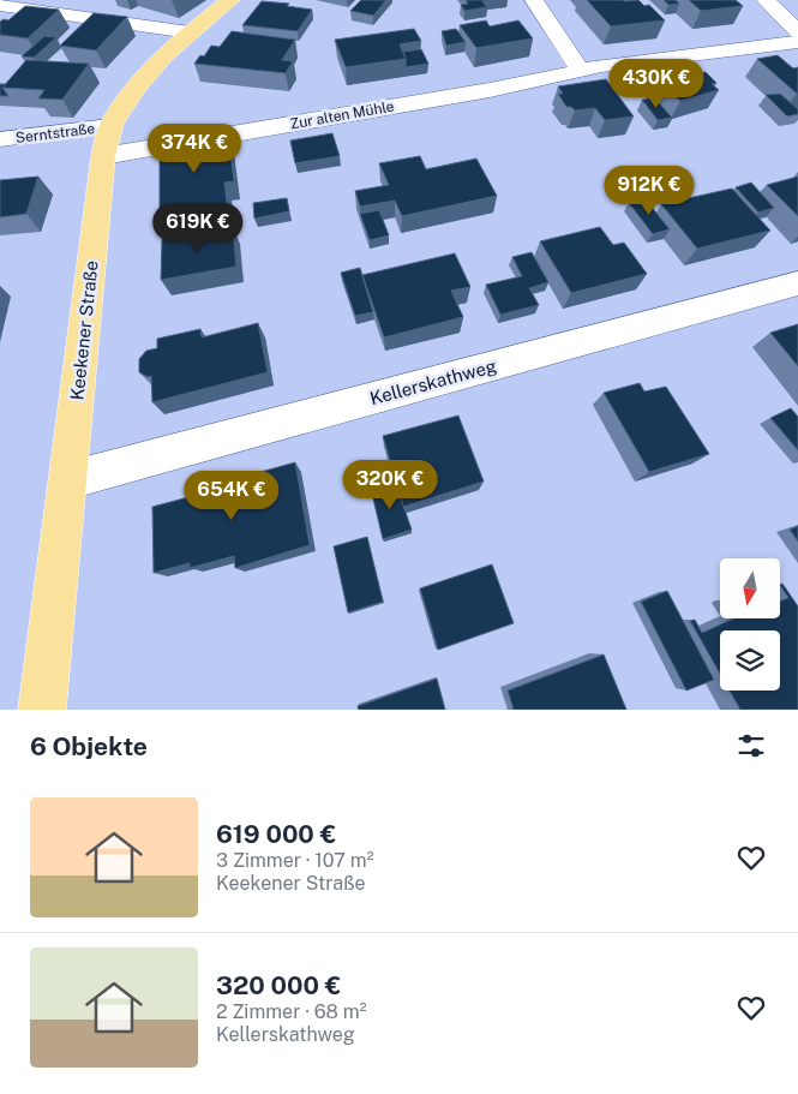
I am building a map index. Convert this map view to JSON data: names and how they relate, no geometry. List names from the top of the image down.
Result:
{
  "streets": {
    "main road": ["Keekener Straße"],
    "street": ["Zur alten Mühle", "Serntstraße", "Kellerskathweg"]
  },
  "crossings": [
    ["Zur alten Mühle", "Serntstraße"],
    ["Zur alten Mühle", "Keekener Straße"],
    ["Serntstraße", "Keekener Straße"],
    ["Keekener Straße", "Kellerskathweg"]
  ],
  "north": "bottom",
  "page": {
    "price": [
      "430K €",
      "374K €",
      "912K €",
      "619K €",
      "320K €",
      "654K €"
    ],
    "heading": "6 Objekte",
    "list": [
      {
        "name": "619 000 €",
        "note": "3 Zimmer · 107 m² · Keekener Straße"
      },
      {
        "name": "320 000 €",
        "note": "2 Zimmer · 68 m² · Kellerskathweg"
      }
    ]
  }
}
